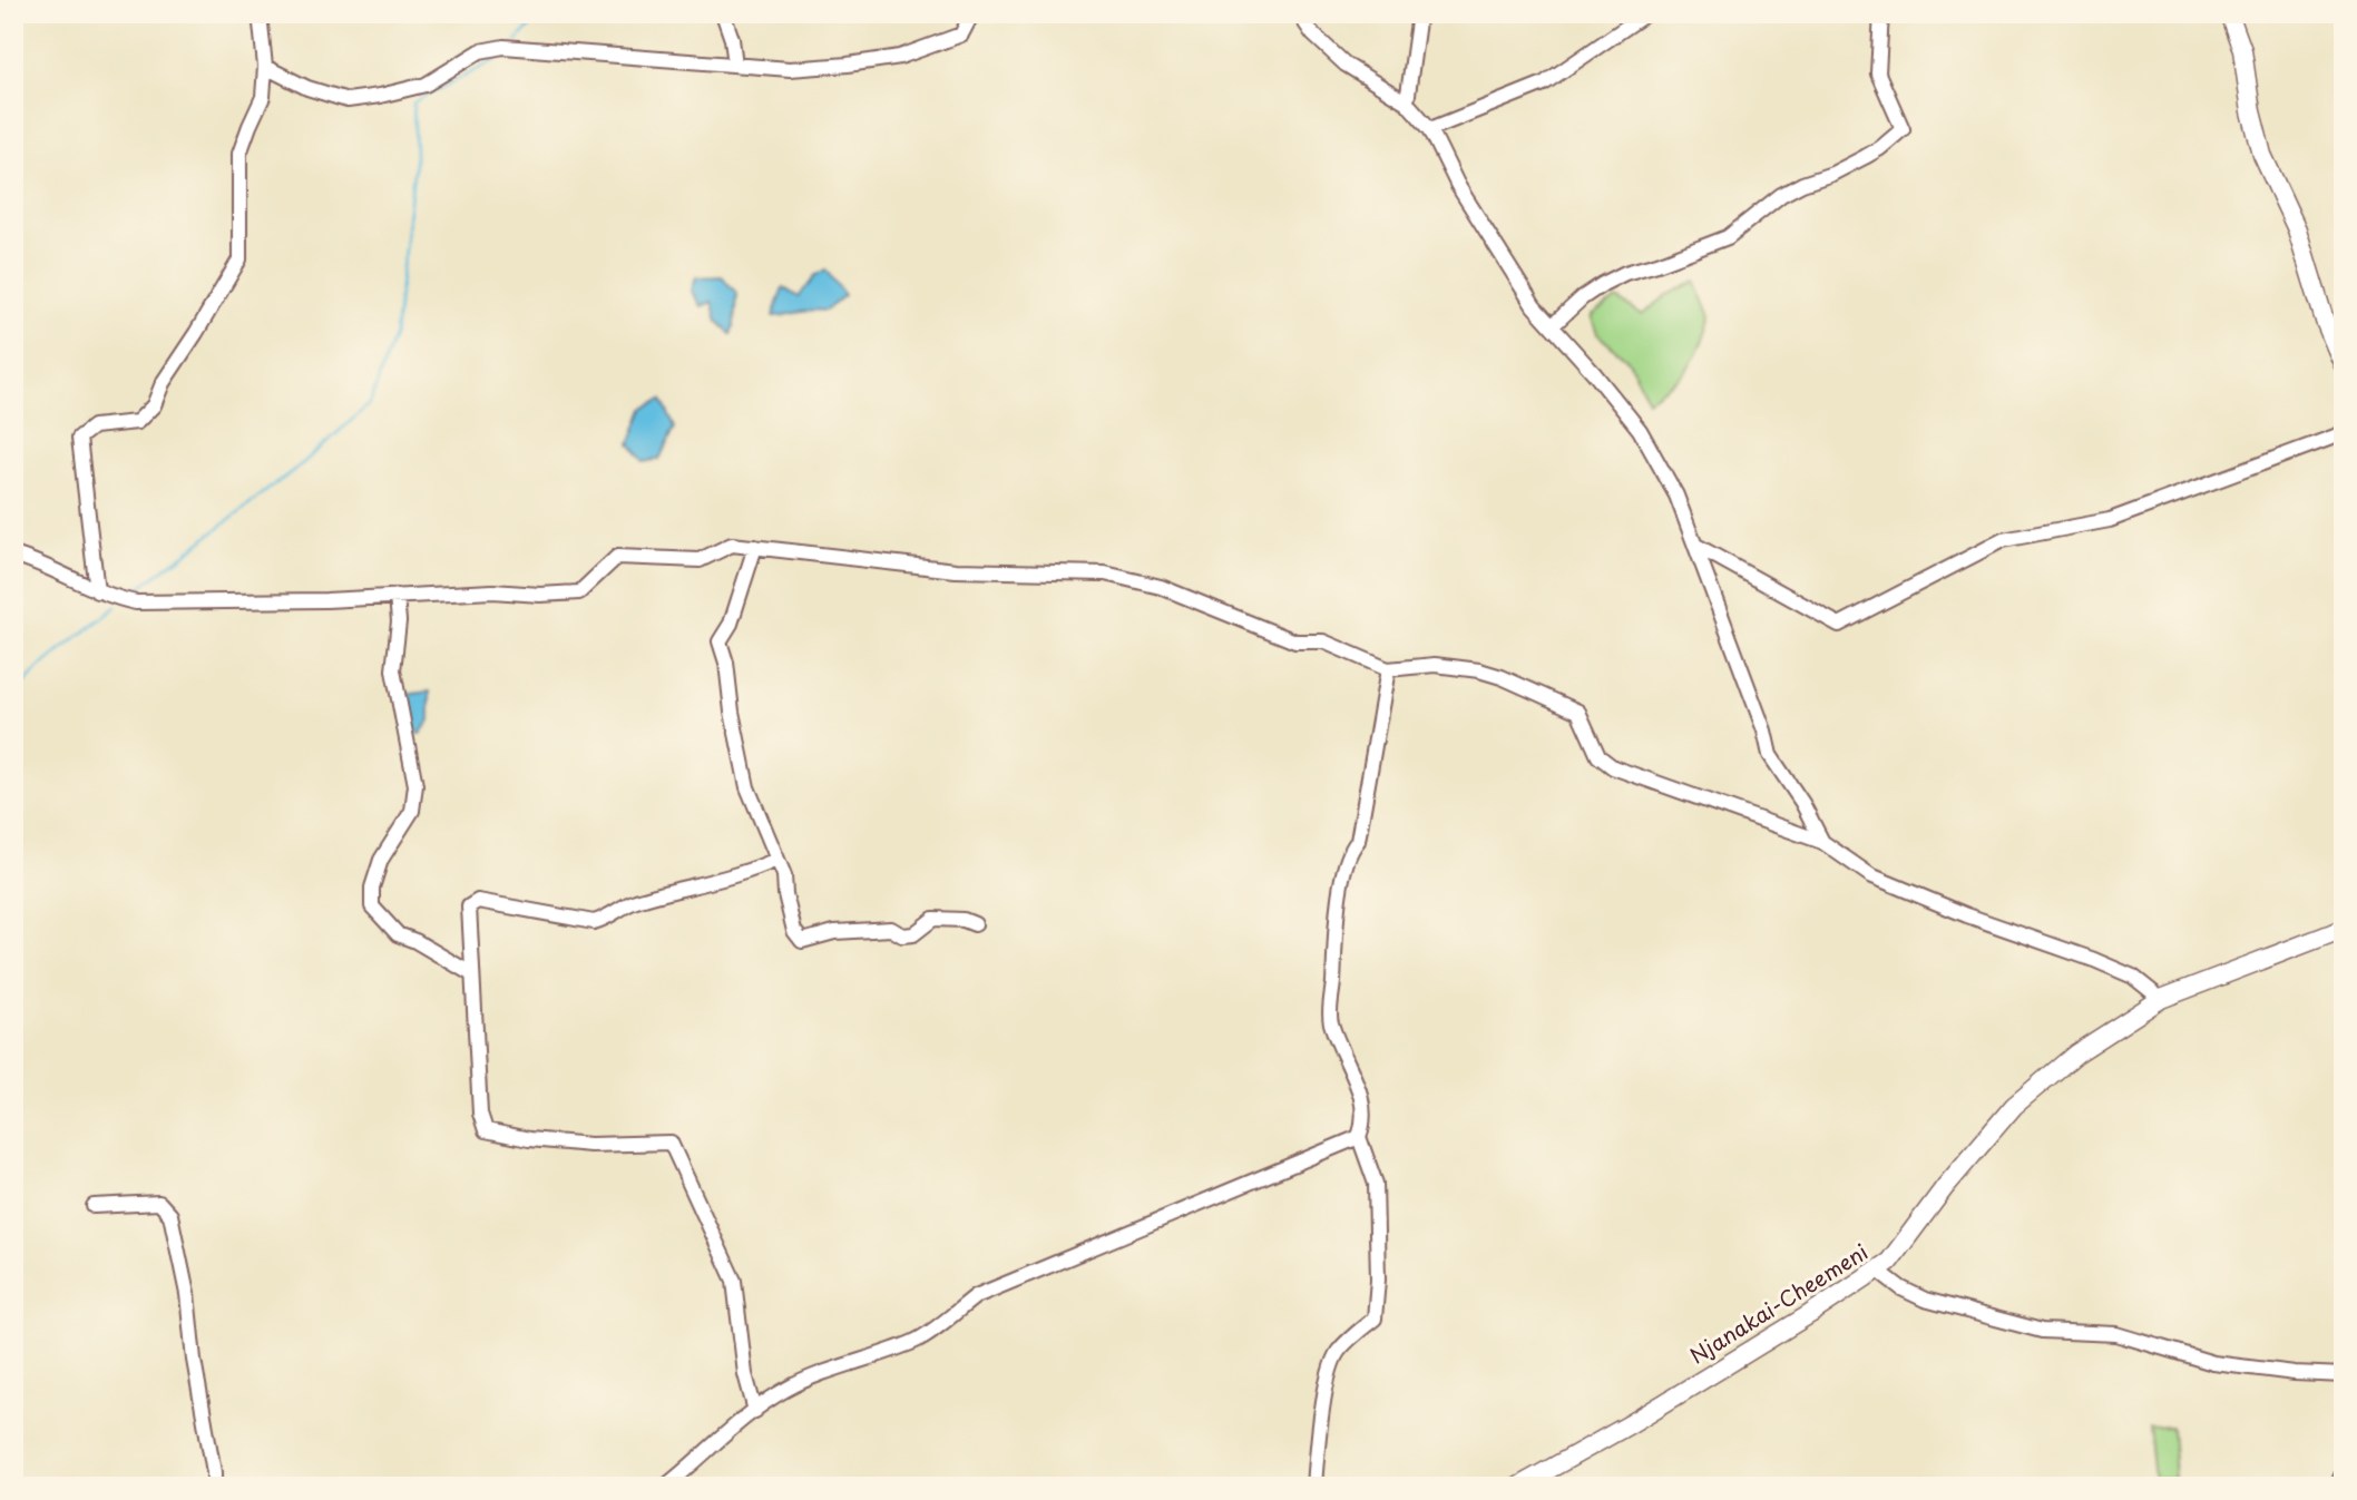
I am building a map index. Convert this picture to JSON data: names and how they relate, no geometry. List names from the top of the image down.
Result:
{
  "streets": {
    "main road": ["Njanakai-Cheemeni"]
  }
}
